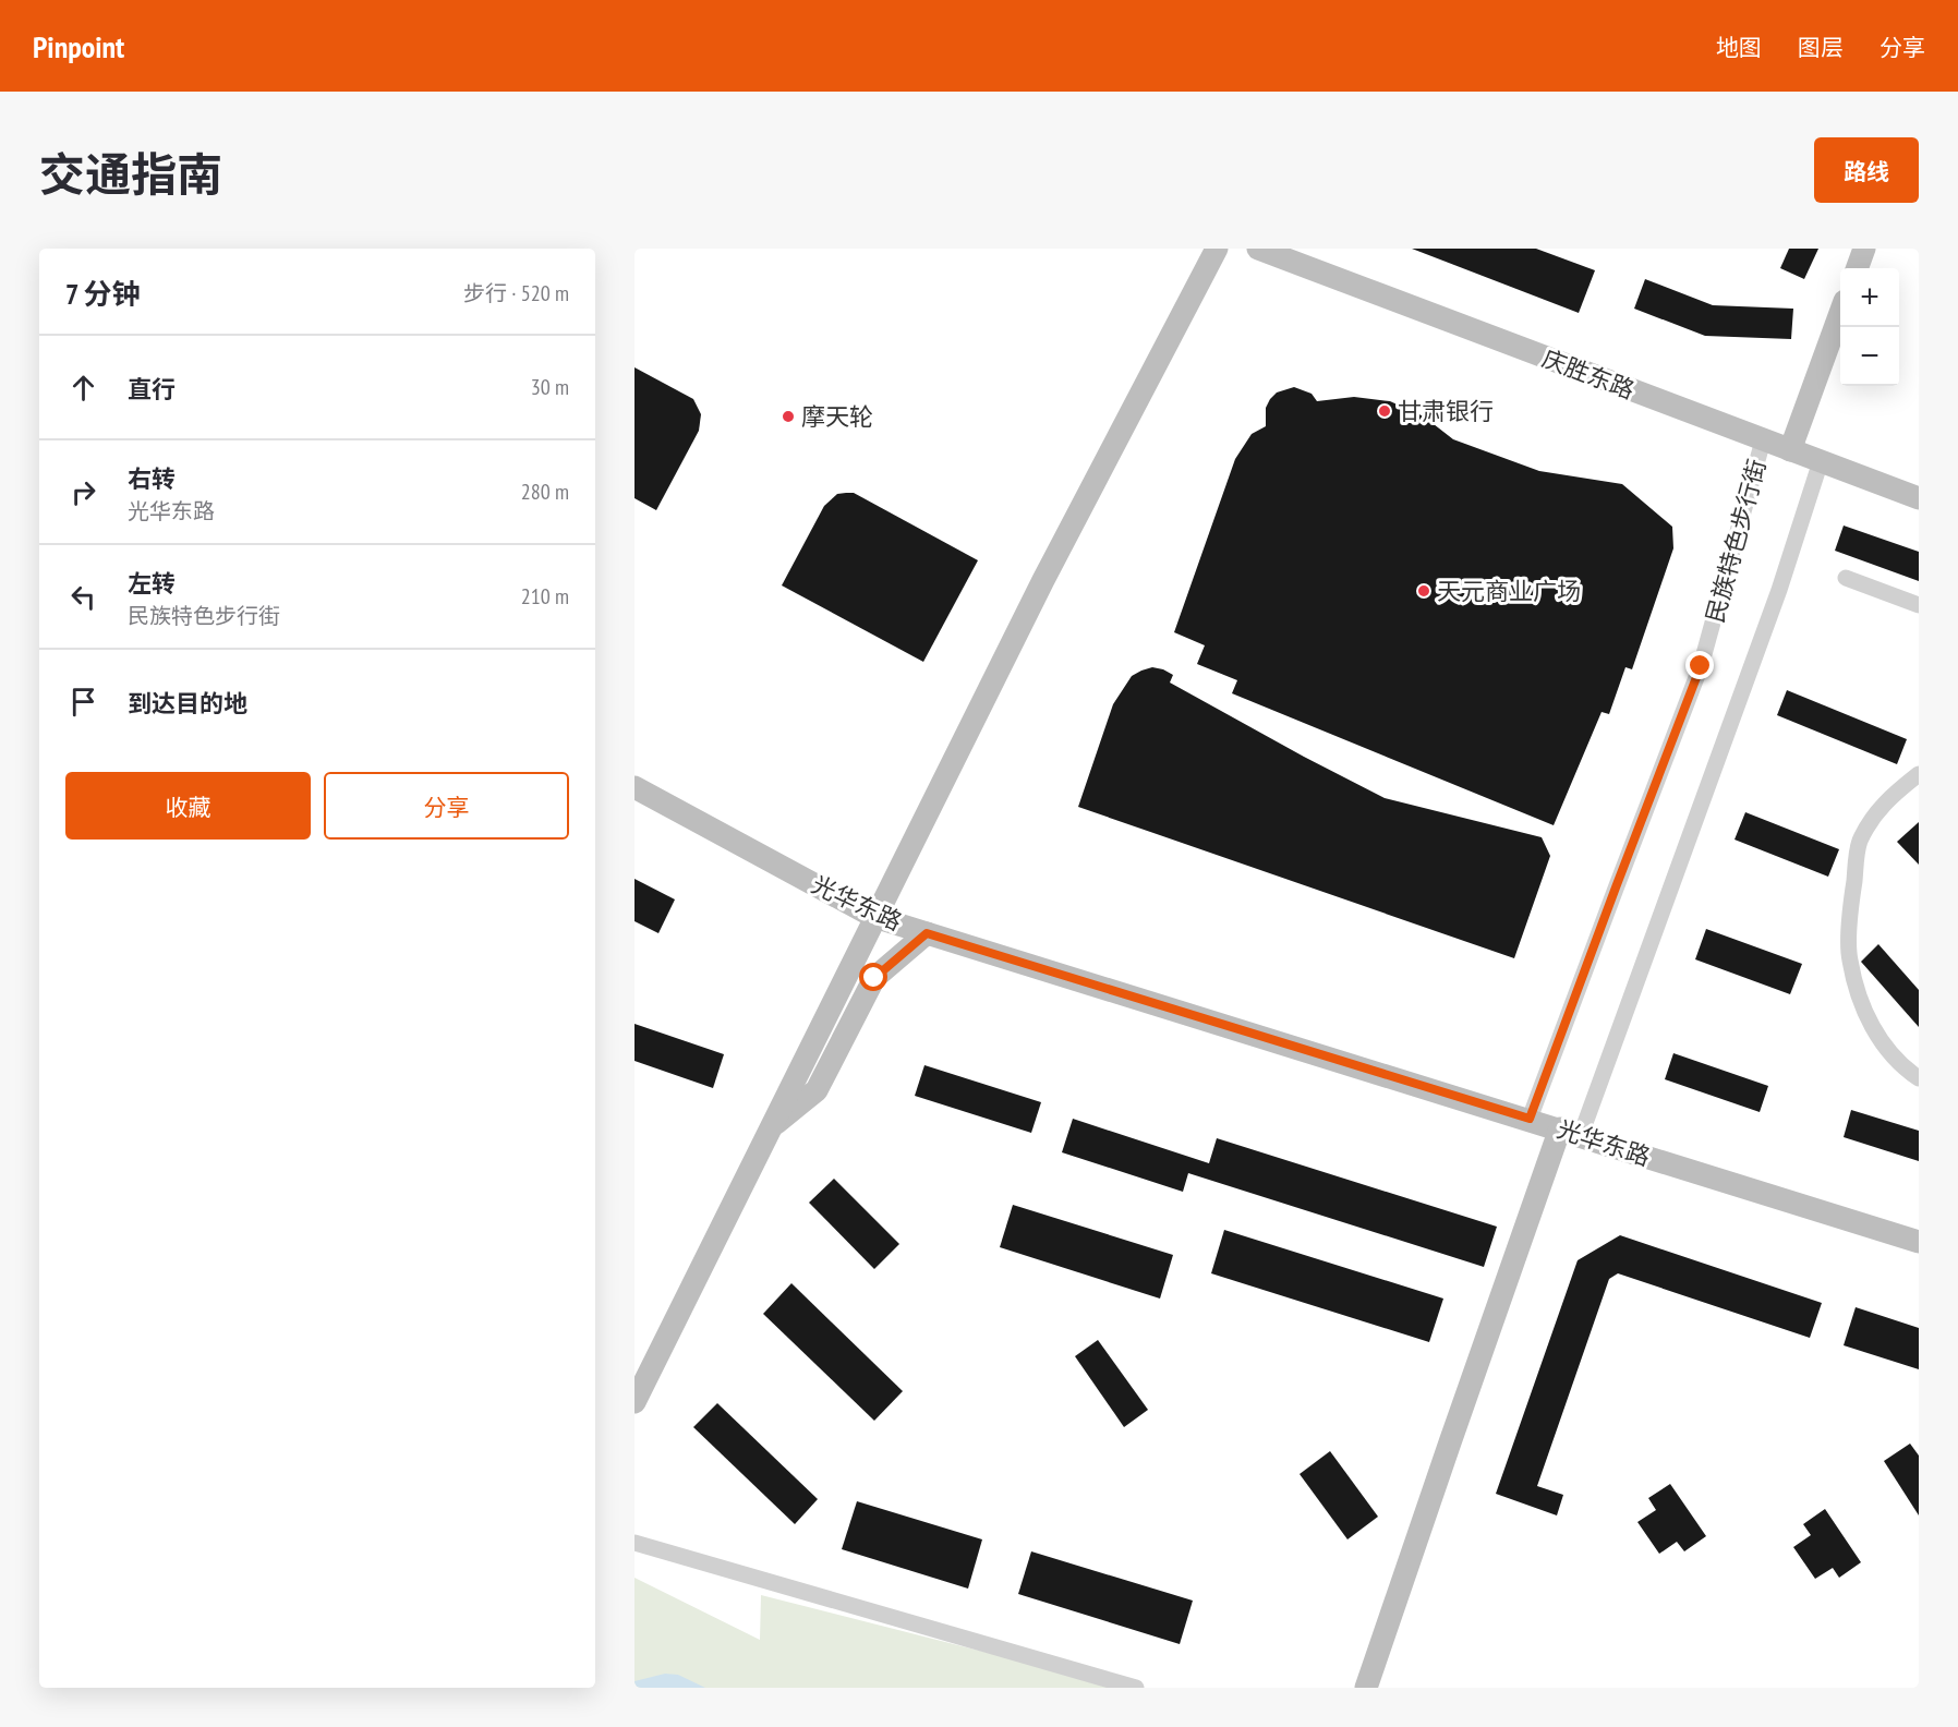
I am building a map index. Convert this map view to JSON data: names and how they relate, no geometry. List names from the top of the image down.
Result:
{
  "streets": {
    "main road": ["庆胜东路", "光华东路"],
    "street": ["民族特色步行街"]
  },
  "crossings": [
    ["庆胜东路", "民族特色步行街"],
    ["民族特色步行街", "光华东路"]
  ],
  "places": ["甘肃银行", "摩天轮", "天元商业广场"],
  "page": {
    "header": "Pinpoint",
    "nav": ["地图", "图层", "分享"],
    "title": "交通指南",
    "buttons": [
      "路线",
      ["收藏", "分享"]
    ],
    "heading": ["7 分钟", "步行 · 520 m"],
    "map_buttons": ["+", "−"],
    "list": [
      ["直行", "30 m"],
      ["右转", "光华东路", "280 m"],
      ["左转", "民族特色步行街", "210 m"],
      "到达目的地"
    ]
  }
}
